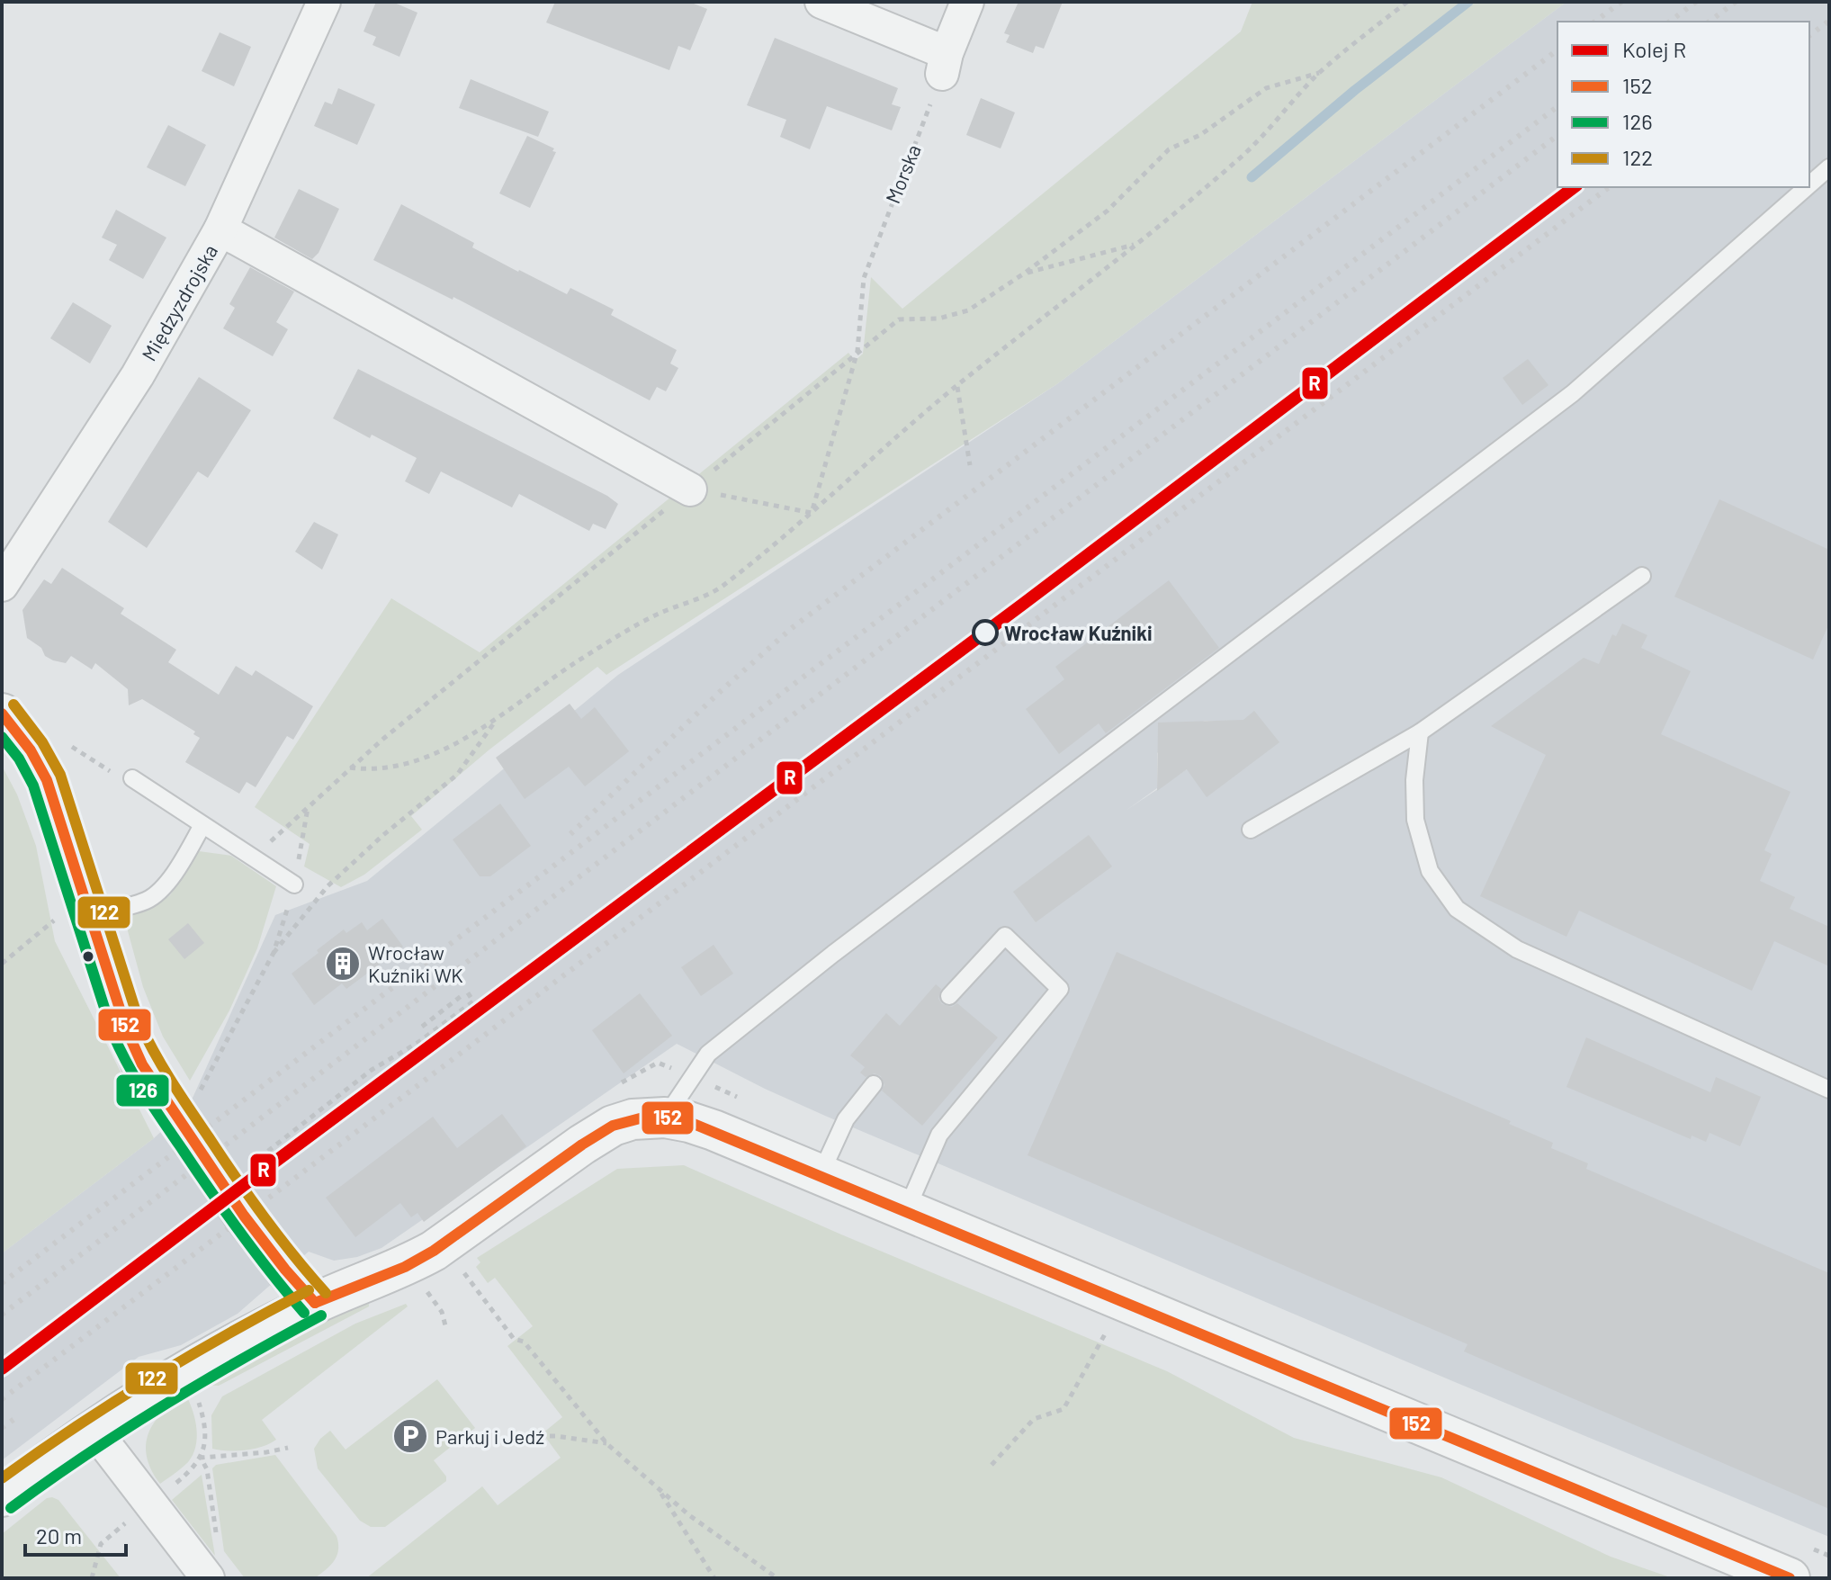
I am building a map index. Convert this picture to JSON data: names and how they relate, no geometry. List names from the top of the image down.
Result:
{
  "streets": {
    "street": ["Międzyzdrojska"],
    "path": ["Morska"]
  },
  "places": {
    "other": ["Wrocław Kuźniki"],
    "building": ["Wrocław Kuźniki WK"],
    "parking": ["Parkuj i Jedź"]
  },
  "lines": [
    "rail line R",
    "transit line 122",
    "transit line 152",
    "transit line 126"
  ],
  "legend": [
    "Kolej R",
    "152",
    "126",
    "122"
  ],
  "scale_bar": "20 m"
}
